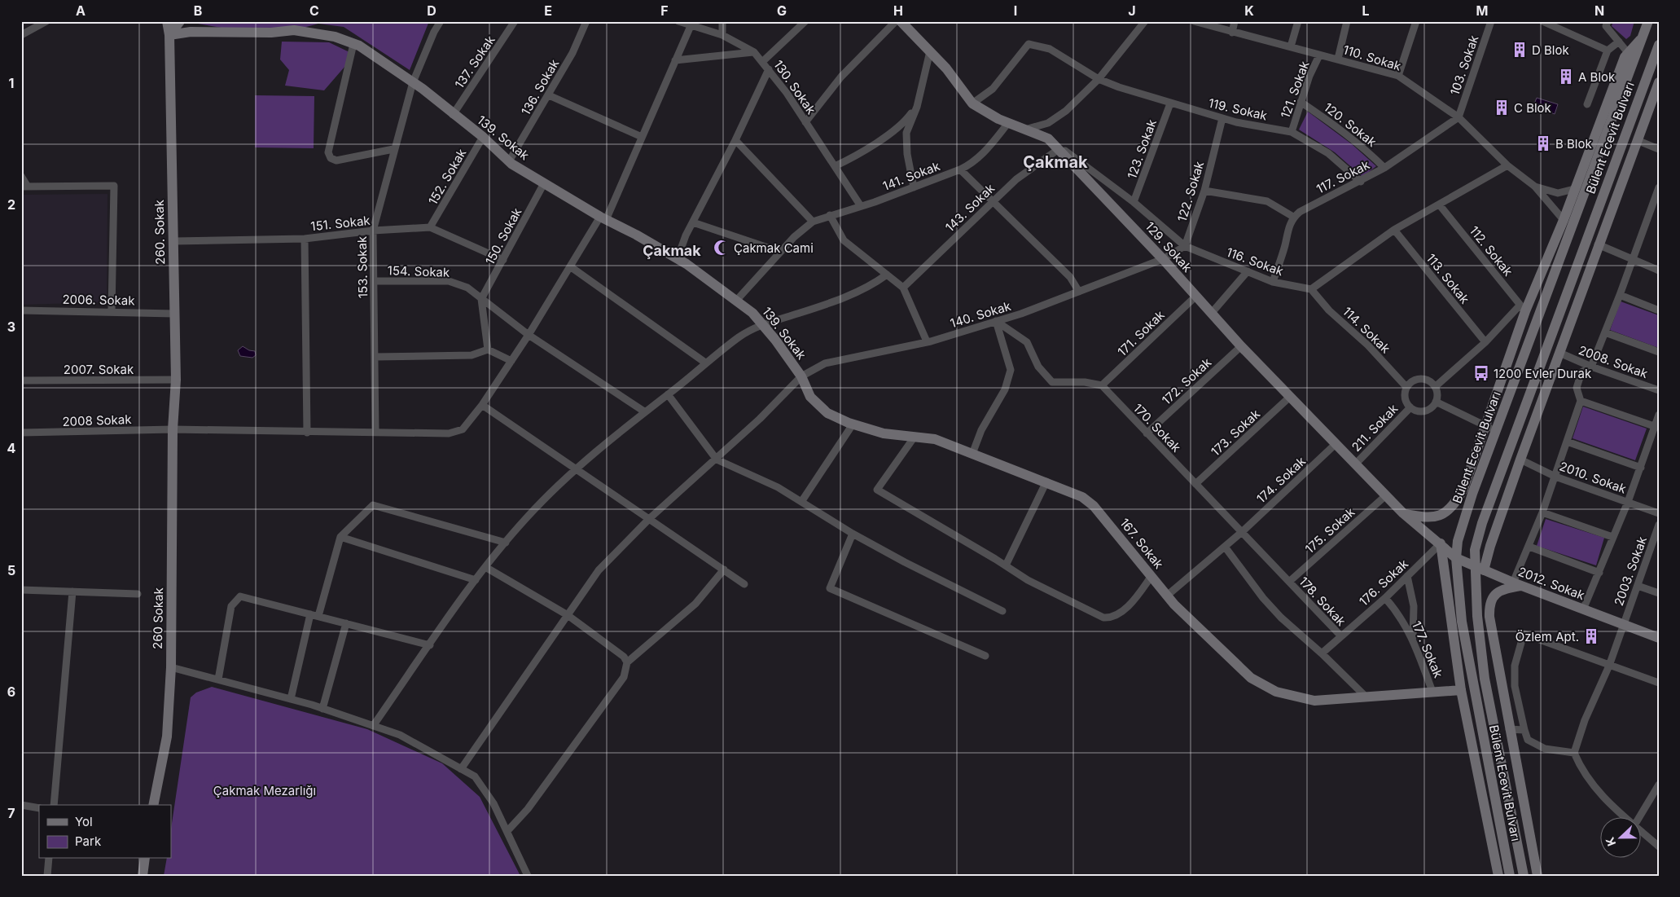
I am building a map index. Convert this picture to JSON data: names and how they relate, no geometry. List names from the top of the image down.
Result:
{
  "streets": {
    "street": [
      "110. Sokak",
      "137. Sokak",
      "103. Sokak",
      "136. Sokak",
      "130. Sokak",
      "121. Sokak",
      "119. Sokak",
      "120. Sokak",
      "139. Sokak",
      "Bülent Ecevit Bulvarı",
      "123. Sokak",
      "141. Sokak",
      "152. Sokak",
      "117. Sokak",
      "122. Sokak",
      "143. Sokak",
      "151. Sokak",
      "260. Sokak",
      "150. Sokak",
      "129. Sokak",
      "112. Sokak",
      "116. Sokak",
      "153. Sokak",
      "154. Sokak",
      "113. Sokak",
      "2006. Sokak",
      "140. Sokak",
      "114. Sokak",
      "171. Sokak",
      "2008. Sokak",
      "2007. Sokak",
      "172. Sokak",
      "2008 Sokak",
      "170. Sokak",
      "211. Sokak",
      "173. Sokak",
      "2010. Sokak",
      "174. Sokak",
      "175. Sokak",
      "167. Sokak",
      "2003. Sokak",
      "176. Sokak",
      "2012. Sokak",
      "178. Sokak",
      "260 Sokak",
      "177. Sokak"
    ]
  },
  "crossings": [
    ["110. Sokak", "103. Sokak"],
    ["110. Sokak", "121. Sokak"],
    ["110. Sokak", "117. Sokak"],
    ["137. Sokak", "139. Sokak"],
    ["103. Sokak", "117. Sokak"],
    ["136. Sokak", "139. Sokak"],
    ["130. Sokak", "141. Sokak"],
    ["130. Sokak", "2008 Sokak"],
    ["121. Sokak", "119. Sokak"],
    ["121. Sokak", "120. Sokak"],
    ["119. Sokak", "123. Sokak"],
    ["119. Sokak", "117. Sokak"],
    ["119. Sokak", "122. Sokak"],
    ["119. Sokak", "129. Sokak"],
    ["120. Sokak", "117. Sokak"],
    ["139. Sokak", "141. Sokak"],
    ["139. Sokak", "152. Sokak"],
    ["139. Sokak", "260. Sokak"],
    ["139. Sokak", "150. Sokak"],
    ["139. Sokak", "153. Sokak"],
    ["139. Sokak", "140. Sokak"],
    ["139. Sokak", "2008 Sokak"],
    ["139. Sokak", "167. Sokak"],
    ["Bülent Ecevit Bulvarı", "2012. Sokak"],
    ["123. Sokak", "116. Sokak"],
    ["141. Sokak", "129. Sokak"],
    ["152. Sokak", "151. Sokak"],
    ["122. Sokak", "116. Sokak"],
    ["143. Sokak", "129. Sokak"],
    ["151. Sokak", "260. Sokak"],
    ["151. Sokak", "150. Sokak"],
    ["151. Sokak", "153. Sokak"],
    ["260. Sokak", "2006. Sokak"],
    ["260. Sokak", "2007. Sokak"],
    ["260. Sokak", "2008 Sokak"],
    ["260. Sokak", "260 Sokak"],
    ["150. Sokak", "154. Sokak"],
    ["129. Sokak", "116. Sokak"],
    ["129. Sokak", "140. Sokak"],
    ["129. Sokak", "171. Sokak"],
    ["129. Sokak", "172. Sokak"],
    ["129. Sokak", "211. Sokak"],
    ["129. Sokak", "173. Sokak"],
    ["129. Sokak", "174. Sokak"],
    ["129. Sokak", "175. Sokak"],
    ["129. Sokak", "176. Sokak"],
    ["129. Sokak", "2012. Sokak"],
    ["116. Sokak", "114. Sokak"],
    ["153. Sokak", "154. Sokak"],
    ["153. Sokak", "2008 Sokak"],
    ["154. Sokak", "2008 Sokak"],
    ["140. Sokak", "167. Sokak"],
    ["114. Sokak", "211. Sokak"],
    ["171. Sokak", "170. Sokak"],
    ["172. Sokak", "170. Sokak"],
    ["2008 Sokak", "260 Sokak"],
    ["170. Sokak", "173. Sokak"],
    ["170. Sokak", "174. Sokak"],
    ["170. Sokak", "175. Sokak"],
    ["170. Sokak", "178. Sokak"],
    ["174. Sokak", "167. Sokak"],
    ["175. Sokak", "178. Sokak"],
    ["167. Sokak", "177. Sokak"],
    ["2003. Sokak", "2012. Sokak"],
    ["176. Sokak", "2012. Sokak"],
    ["176. Sokak", "178. Sokak"],
    ["176. Sokak", "177. Sokak"]
  ],
  "districts": ["Çakmak", "Çakmak"],
  "parks": ["Çakmak Mezarlığı"],
  "places": {
    "building": [
      "D Blok",
      "A Blok",
      "C Blok",
      "B Blok",
      "Özlem Apt."
    ],
    "mosque": ["Çakmak Cami"],
    "bus stop": ["1200 Evler Durak"]
  },
  "legend": ["Yol", "Park"],
  "north": "left",
  "grid": {
    "columns": [
      "A",
      "B",
      "C",
      "D",
      "E",
      "F",
      "G",
      "H",
      "I",
      "J",
      "K",
      "L",
      "M",
      "N"
    ],
    "rows": [
      "1",
      "2",
      "3",
      "4",
      "5",
      "6",
      "7"
    ]
  }
}
